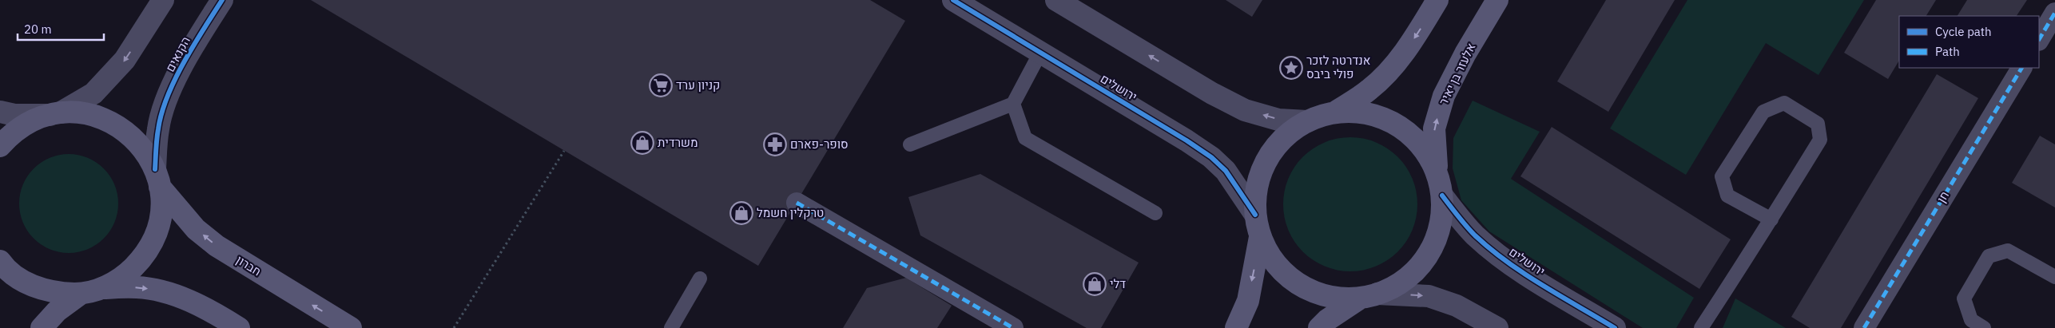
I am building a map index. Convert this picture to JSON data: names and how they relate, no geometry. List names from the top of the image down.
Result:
{
  "streets": {
    "main road": ["אלעזר בן יאיר", "חברון"],
    "street": ["הקנאים", "ירושלים", "חן"]
  },
  "crossings": [
    ["הקנאים", "חברון"],
    ["אלעזר בן יאיר", "ירושלים"]
  ],
  "places": {
    "place": ["אנדרטה לזכר פולי ביבס"],
    "supermarket": ["קניון ערד"],
    "shop": ["משרדית", "טרקלין חשמל", "דלי"],
    "pharmacy": ["סופר-פארם"]
  },
  "legend": ["Cycle path", "Path"],
  "scale_bar": "20 m"
}
